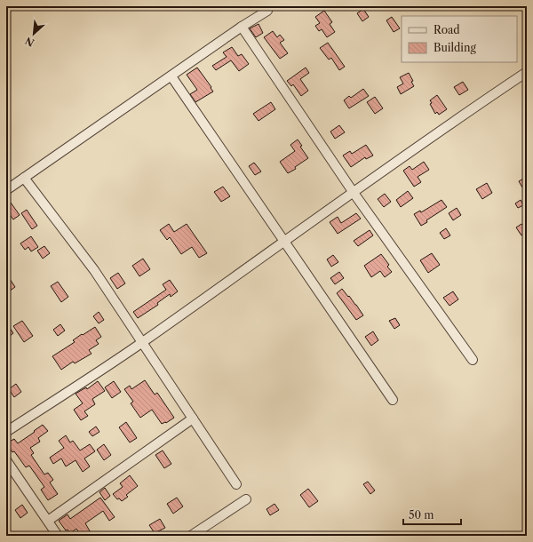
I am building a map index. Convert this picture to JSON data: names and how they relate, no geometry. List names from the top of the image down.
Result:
{
  "legend": ["Road", "Building"],
  "scale_bar": "50 m",
  "north": "bottom left"
}
